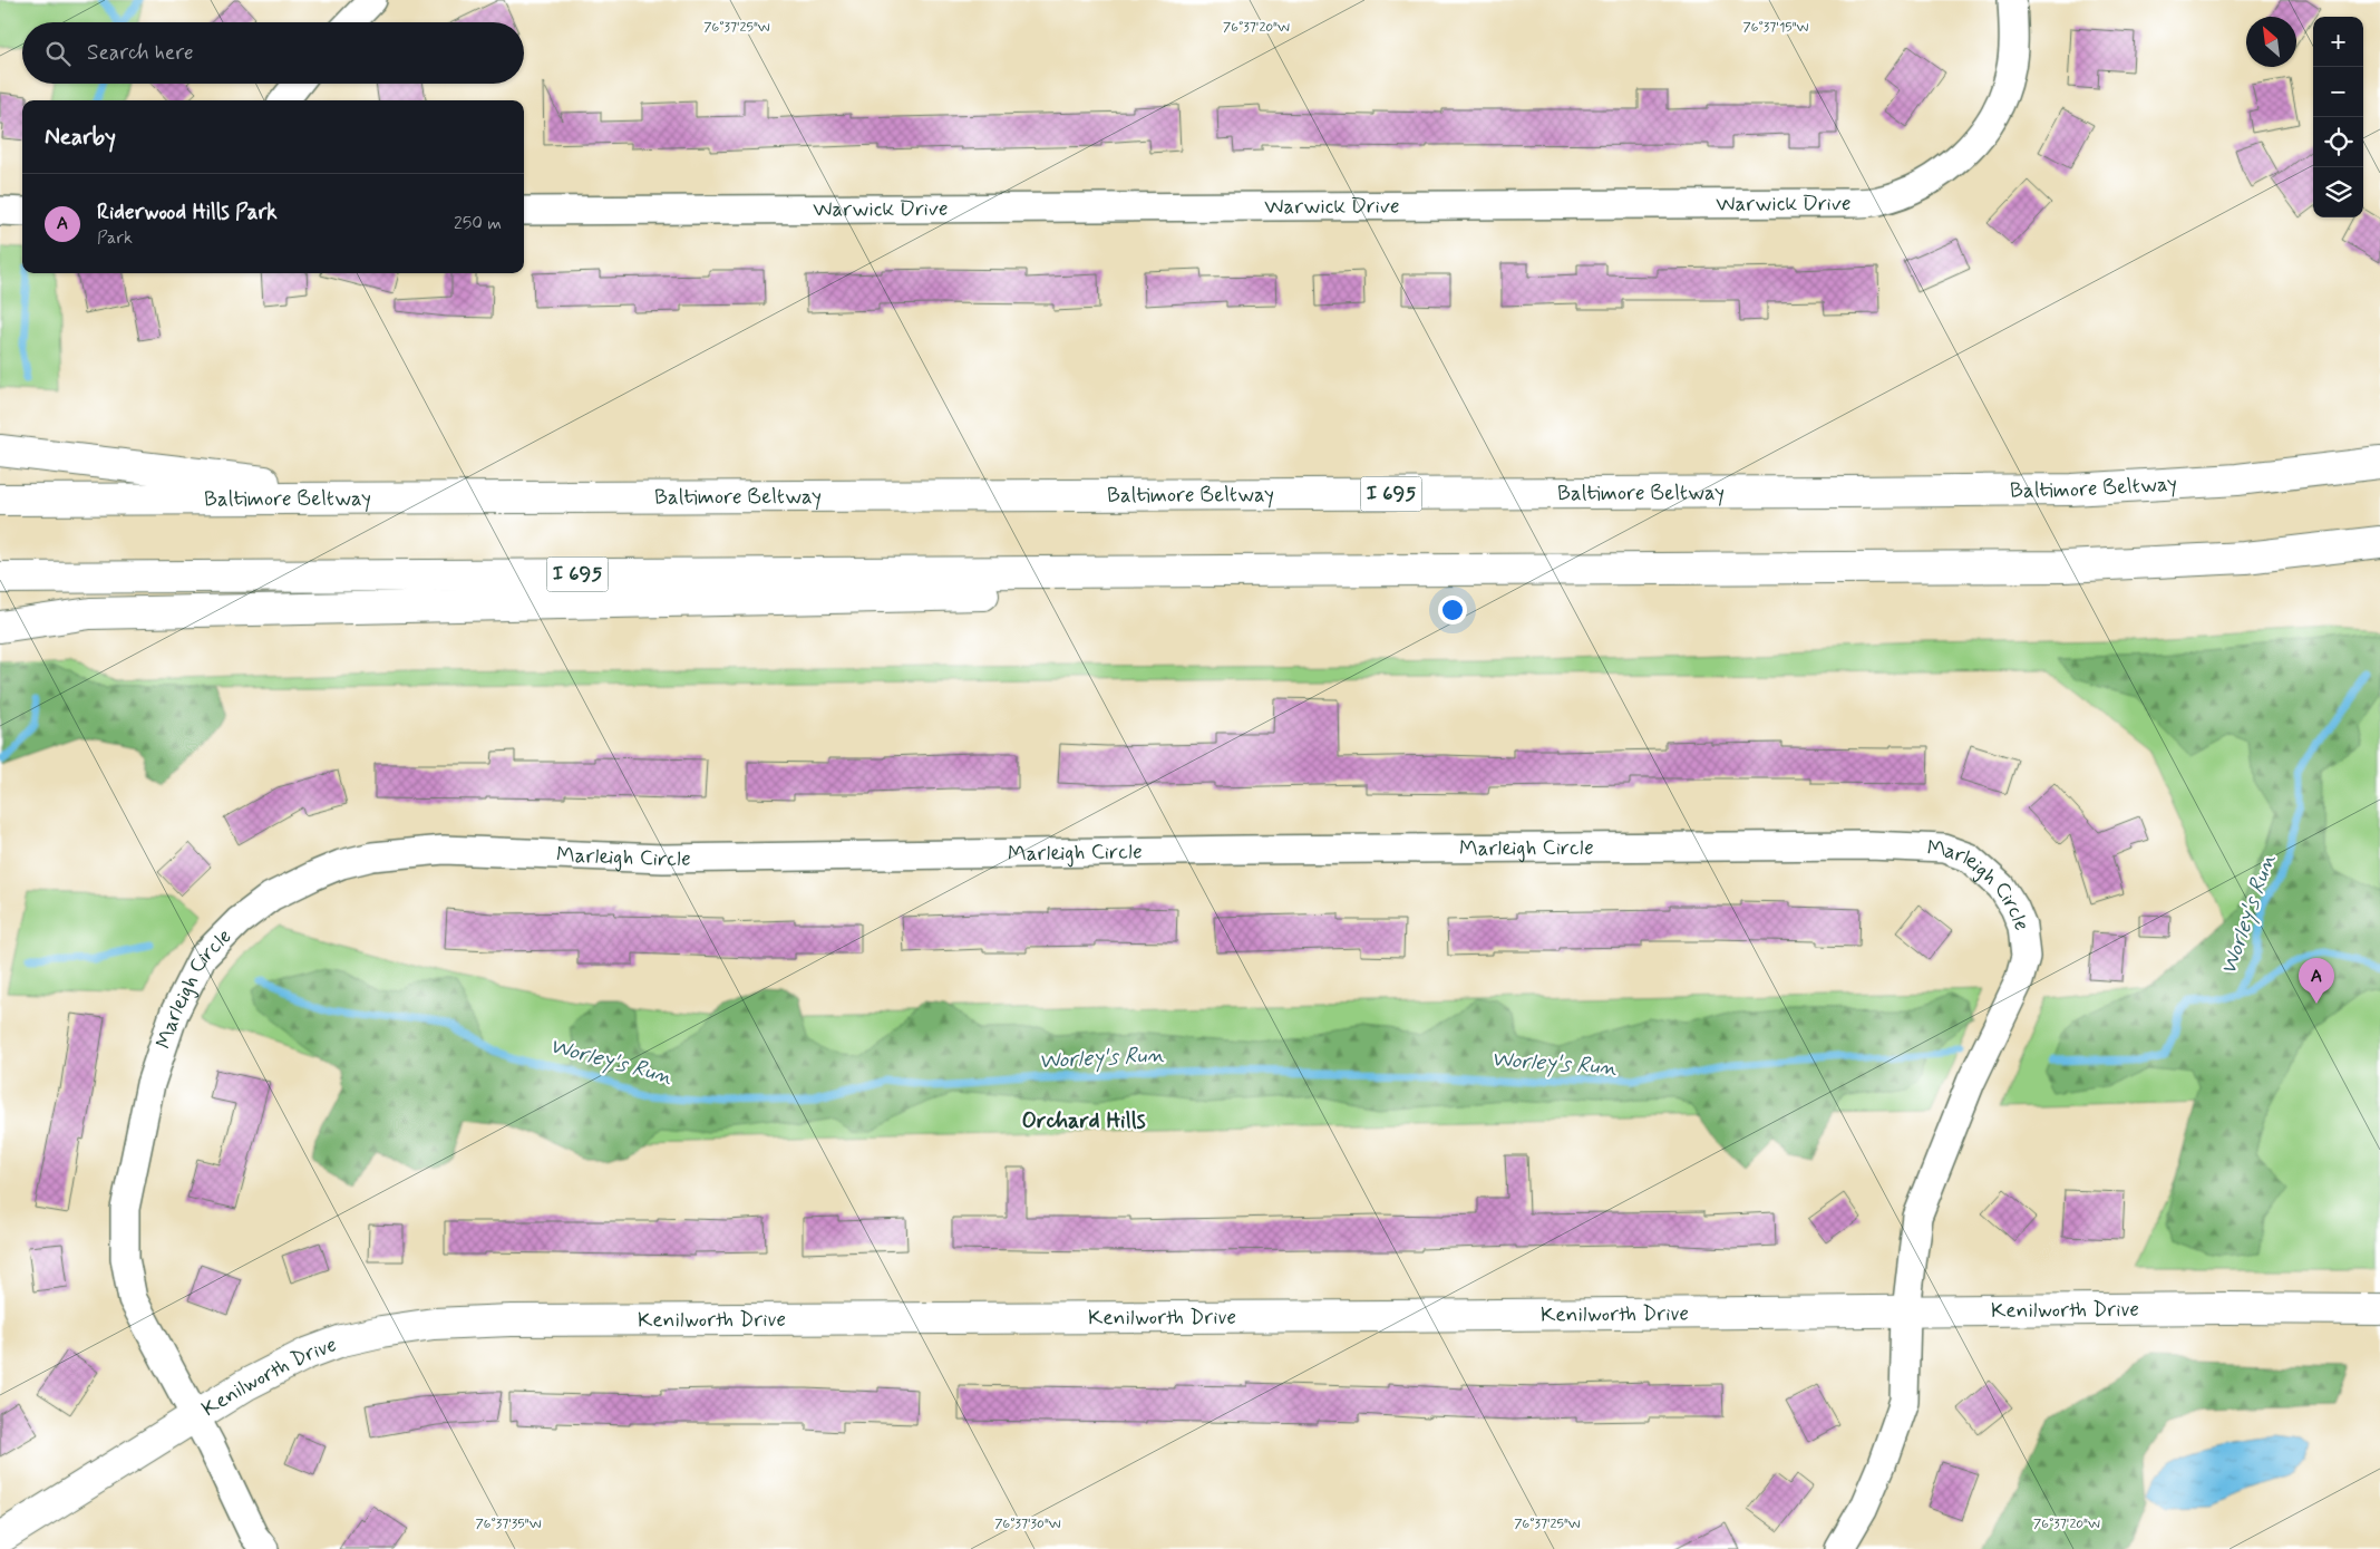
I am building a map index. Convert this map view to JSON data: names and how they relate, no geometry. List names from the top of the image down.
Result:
{
  "streets": {
    "main road": ["Baltimore Beltway", "I 695", "Kenilworth Drive"],
    "street": ["Warwick Drive", "Marleigh Circle"]
  },
  "crossings": [
    ["Marleigh Circle", "Kenilworth Drive"]
  ],
  "districts": ["Orchard Hills"],
  "water": ["Worley's Run"],
  "north": "top left",
  "page": {
    "map_buttons": ["+", "−"],
    "search": "Search here",
    "heading": "Nearby",
    "list": [
      {
        "mark": "A",
        "name": "Riderwood Hills Park",
        "note": "Park",
        "value": "250 m"
      }
    ],
    "pins": "A"
  },
  "coordinates": [
    "76°37'25\"W",
    "76°37'20\"W",
    "76°37'15\"W",
    "76°37'35\"W",
    "76°37'30\"W"
  ]
}
